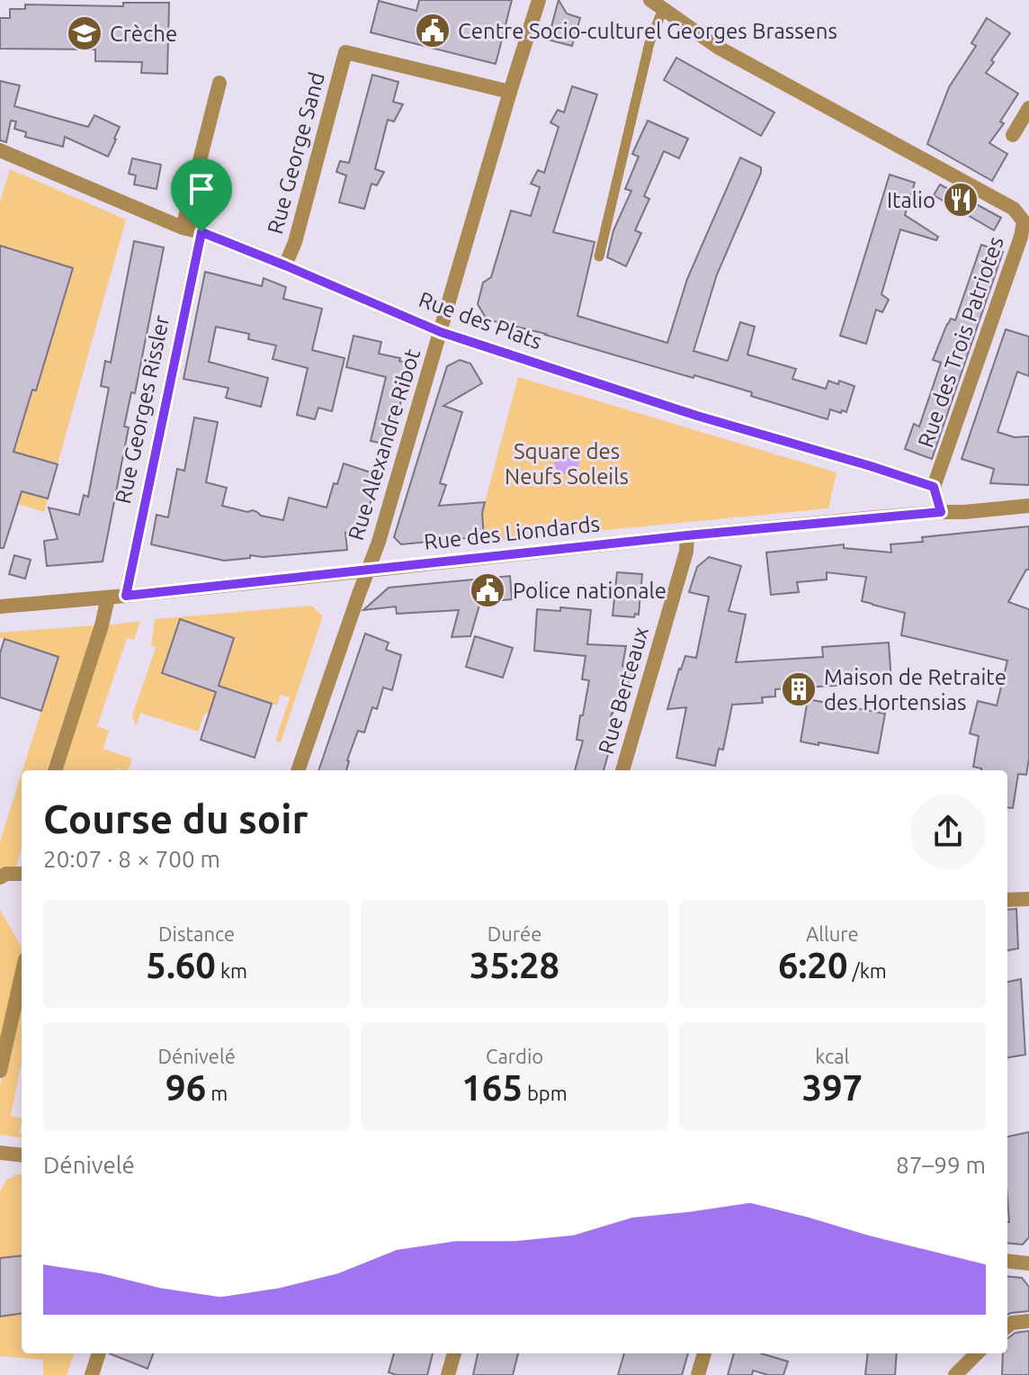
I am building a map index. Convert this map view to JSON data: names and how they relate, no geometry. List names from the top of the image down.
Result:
{
  "streets": {
    "street": [
      "Rue George Sand",
      "Rue des Plats",
      "Rue des Trois Patriotes",
      "Rue Georges Rissler",
      "Rue Alexandre Ribot",
      "Rue des Liondards",
      "Rue Berteaux"
    ]
  },
  "crossings": [
    ["Rue George Sand", "Rue des Plats"],
    ["Rue George Sand", "Rue Alexandre Ribot"],
    ["Rue des Plats", "Rue des Trois Patriotes"],
    ["Rue des Plats", "Rue Georges Rissler"],
    ["Rue des Plats", "Rue Alexandre Ribot"],
    ["Rue Georges Rissler", "Rue des Liondards"],
    ["Rue Alexandre Ribot", "Rue des Liondards"],
    ["Rue des Liondards", "Rue Berteaux"]
  ],
  "parks": ["Square des Neufs Soleils"],
  "places": {
    "public building": ["Centre Socio-culturel Georges Brassens", "Police nationale"],
    "school or university": ["Crèche"],
    "restaurant": ["Italio"],
    "building": ["Maison de Retraite des Hortensias"]
  },
  "page": {
    "heading": ["Course du soir", "20:07 · 8 × 700 m"],
    "stats": [
      ["Distance", "5.60 km"],
      ["Durée", "35:28"],
      ["Allure", "6:20 /km"],
      ["Dénivelé", "96 m"],
      ["Cardio", "165 bpm"],
      ["kcal", "397"]
    ],
    "chart": ["Dénivelé", "87–99 m"]
  }
}
